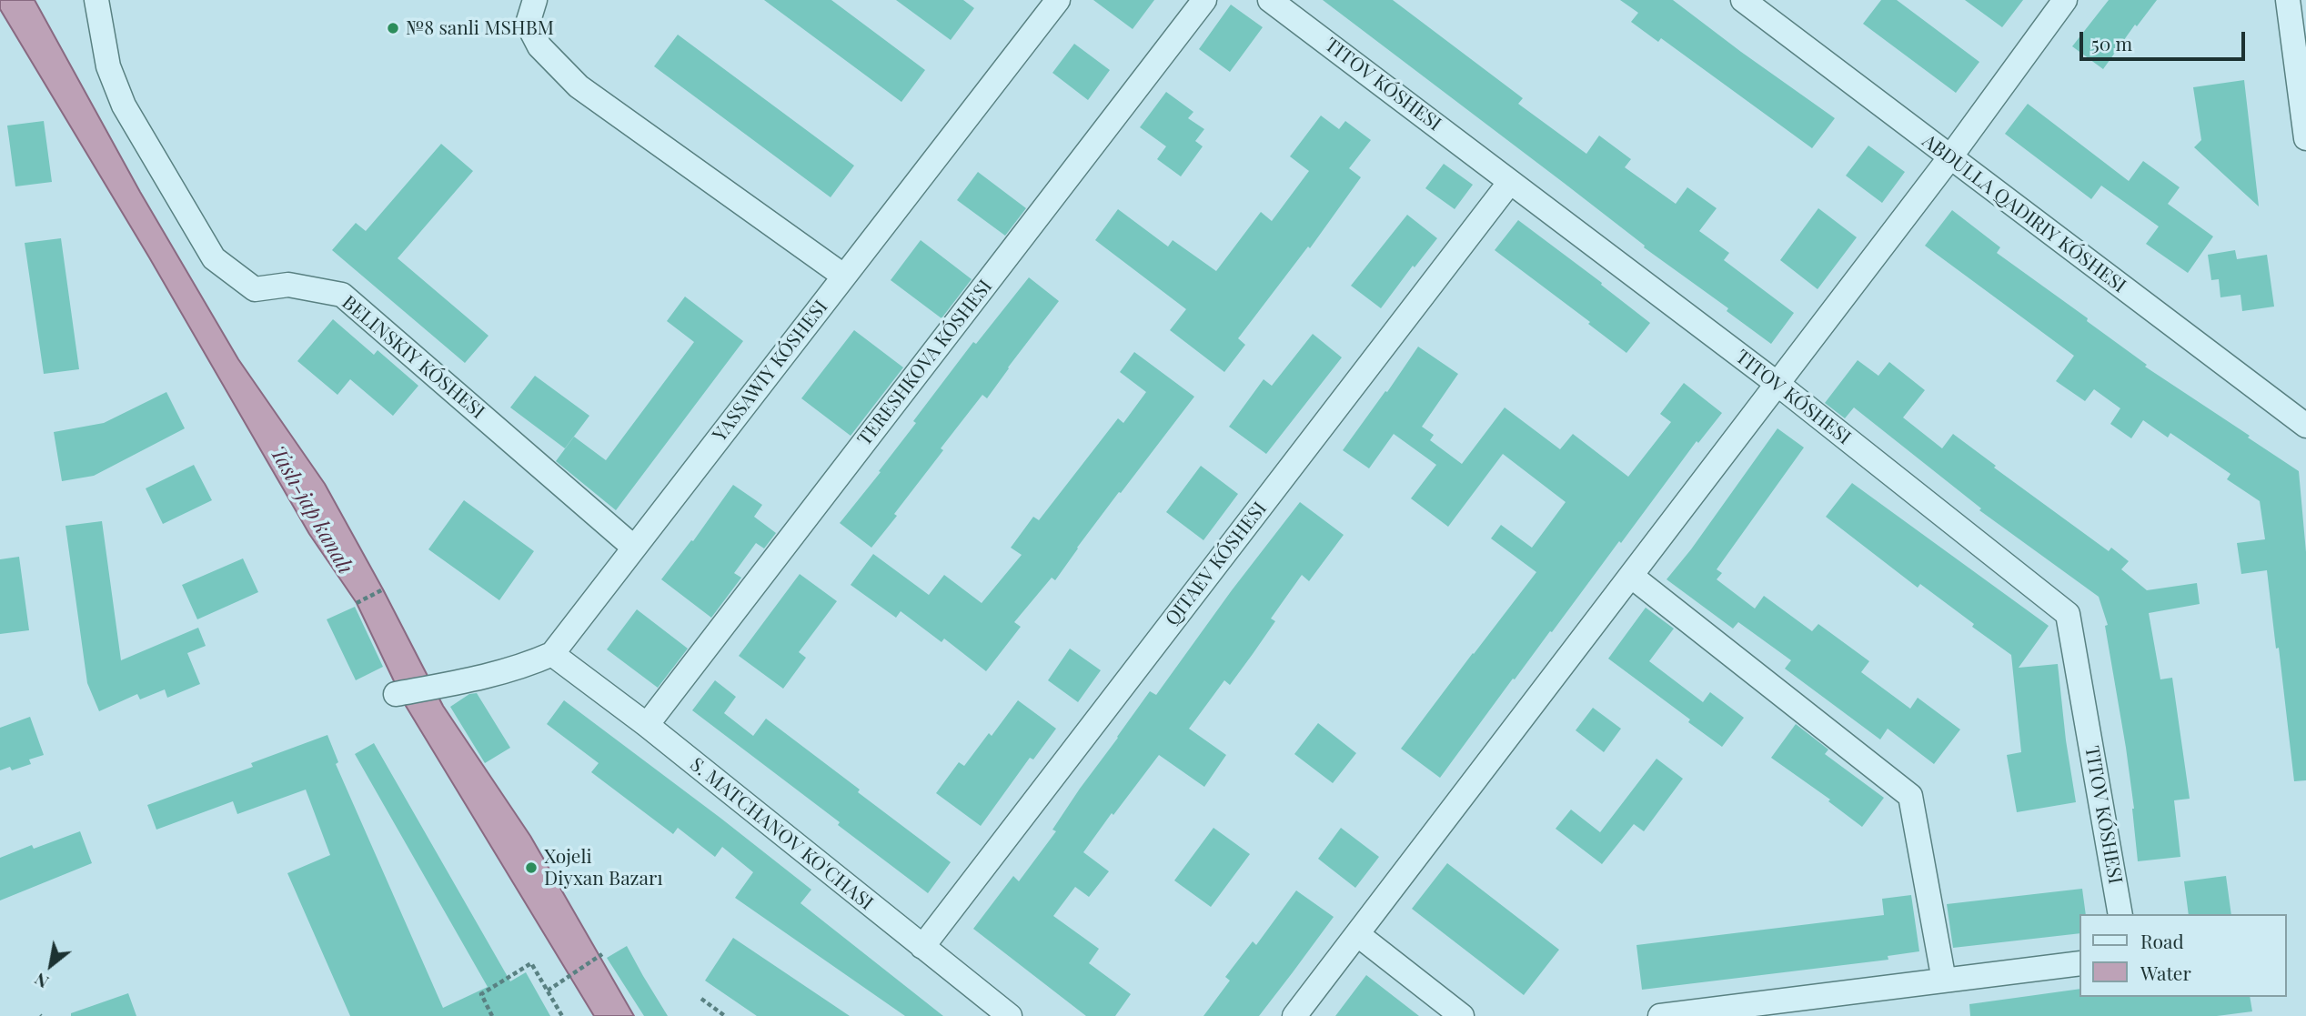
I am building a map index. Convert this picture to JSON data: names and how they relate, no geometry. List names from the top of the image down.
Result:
{
  "streets": {
    "street": [
      "TITOV KÓSHESI",
      "BELINSKIY KÓSHESI",
      "TERESHKOVA KÓSHESI",
      "YASSAWIY KÓSHESI",
      "QITAEV KÓSHESI",
      "S. MATCHANOV KO'CHASI"
    ]
  },
  "crossings": [
    ["TITOV KÓSHESI", "QITAEV KÓSHESI"],
    ["BELINSKIY KÓSHESI", "YASSAWIY KÓSHESI"],
    ["TERESHKOVA KÓSHESI", "S. MATCHANOV KO'CHASI"],
    ["YASSAWIY KÓSHESI", "S. MATCHANOV KO'CHASI"],
    ["QITAEV KÓSHESI", "S. MATCHANOV KO'CHASI"]
  ],
  "water": ["Taslı-jap kanalı"],
  "places": ["№8 sanli MSHBM", "Xojeli Diyxan Bazarı"],
  "legend": ["Road", "Water"],
  "scale_bar": "50 m",
  "north": "bottom left"
}
